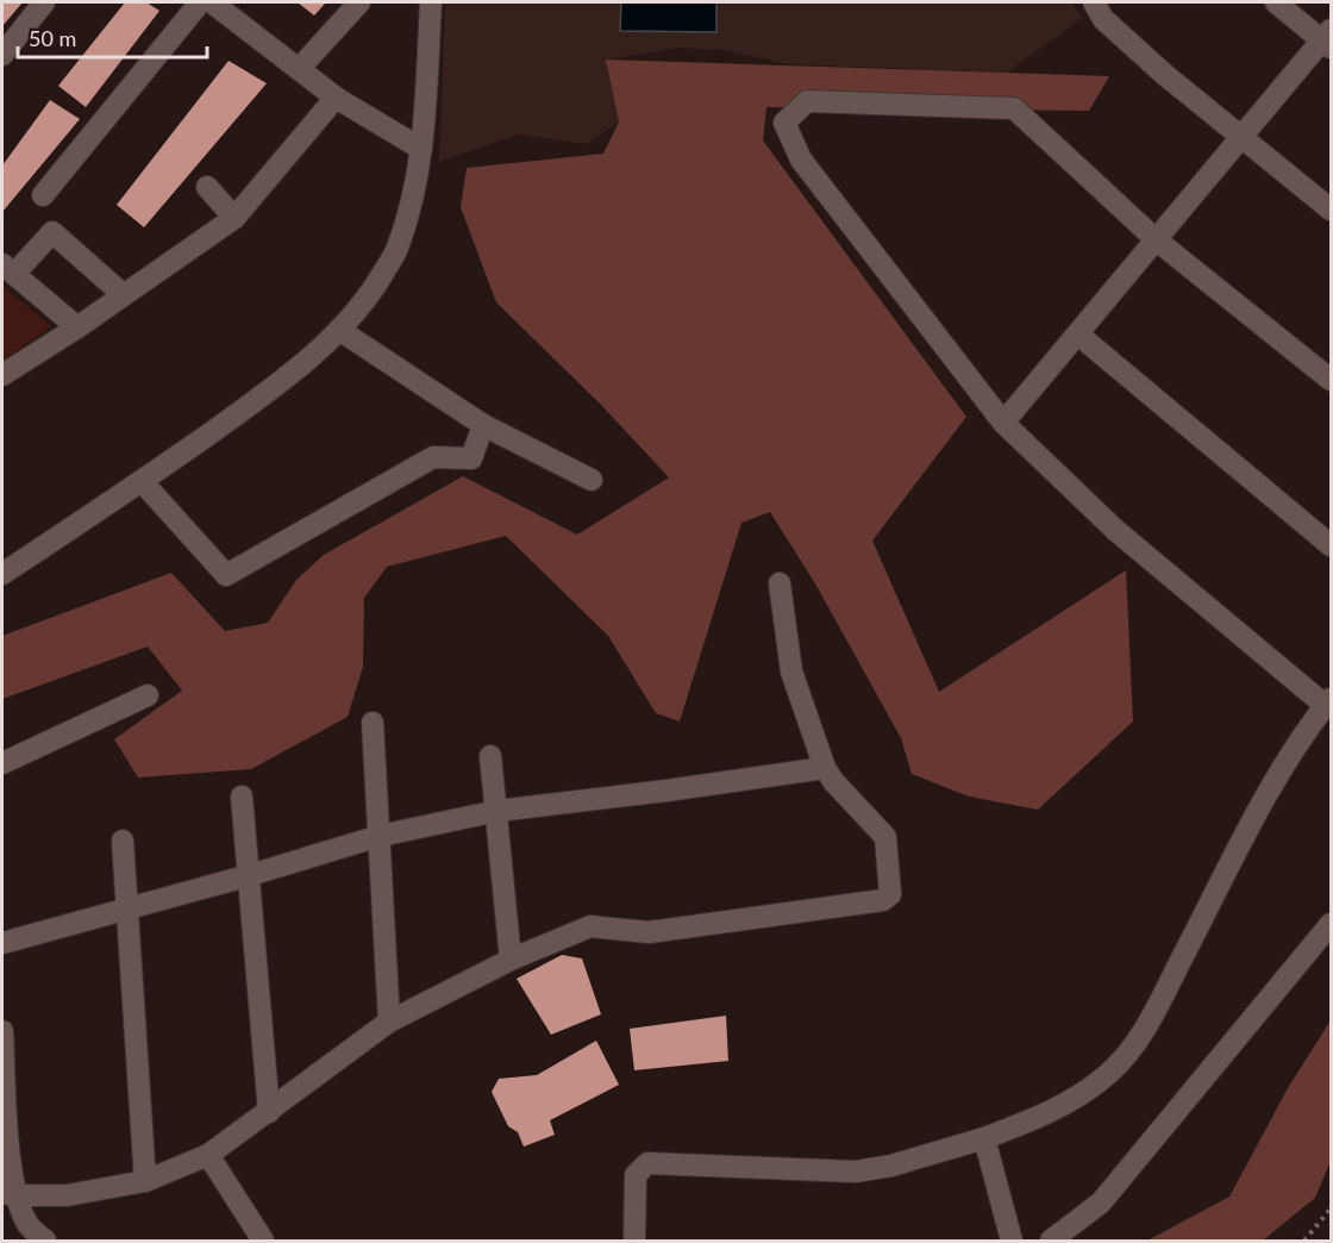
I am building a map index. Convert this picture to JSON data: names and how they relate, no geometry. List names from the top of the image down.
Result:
{
  "scale_bar": "50 m"
}
